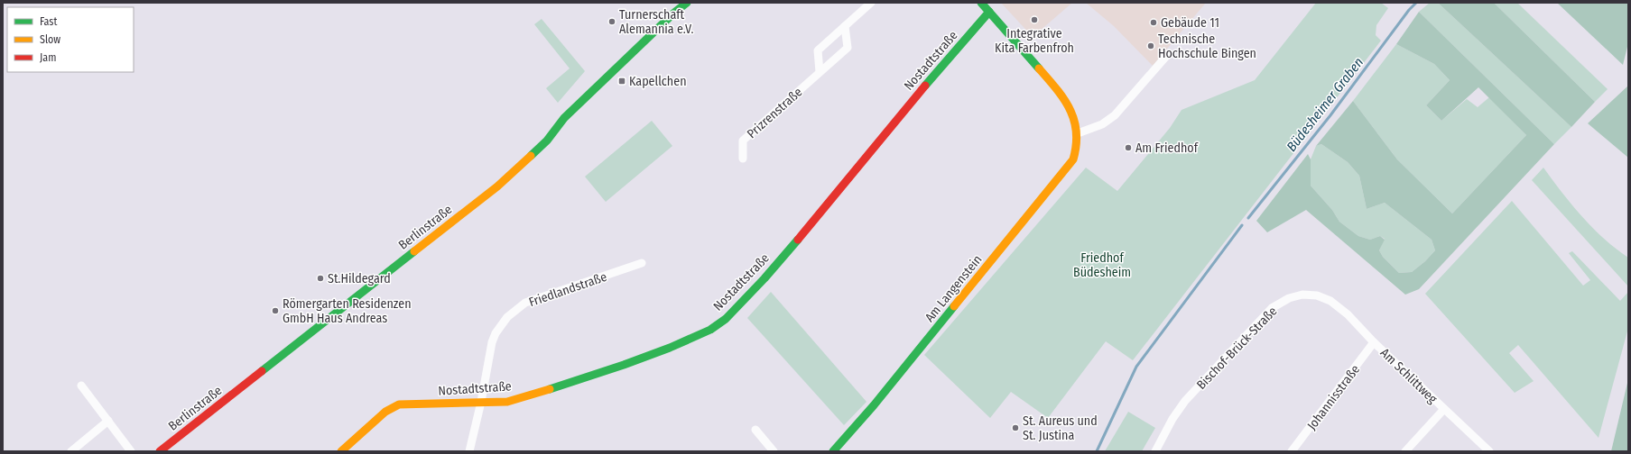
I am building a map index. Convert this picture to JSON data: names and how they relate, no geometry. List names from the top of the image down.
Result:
{
  "streets": {
    "street": [
      "Nostadtstraße",
      "Prizrenstraße",
      "Berlinstraße",
      "Am Langenstein",
      "Friedlandstraße",
      "Bischof-Brück-Straße",
      "Am Schlittweg",
      "Johannisstraße"
    ]
  },
  "crossings": [
    ["Nostadtstraße", "Am Langenstein"],
    ["Nostadtstraße", "Friedlandstraße"],
    ["Bischof-Brück-Straße", "Am Schlittweg"],
    ["Bischof-Brück-Straße", "Johannisstraße"],
    ["Am Schlittweg", "Johannisstraße"]
  ],
  "water": ["Büdesheimer Graben"],
  "parks": ["Friedhof Büdesheim"],
  "places": {
    "other": [
      "Integrative Kita Farbenfroh",
      "Turnerschaft Alemannia e.V.",
      "Gebäude 11",
      "Technische Hochschule Bingen",
      "Am Friedhof",
      "St.Hildegard",
      "Römergarten Residenzen GmbH Haus Andreas",
      "St. Aureus und St. Justina"
    ],
    "transit": ["Kapellchen"]
  },
  "legend": ["Fast", "Slow", "Jam"]
}
